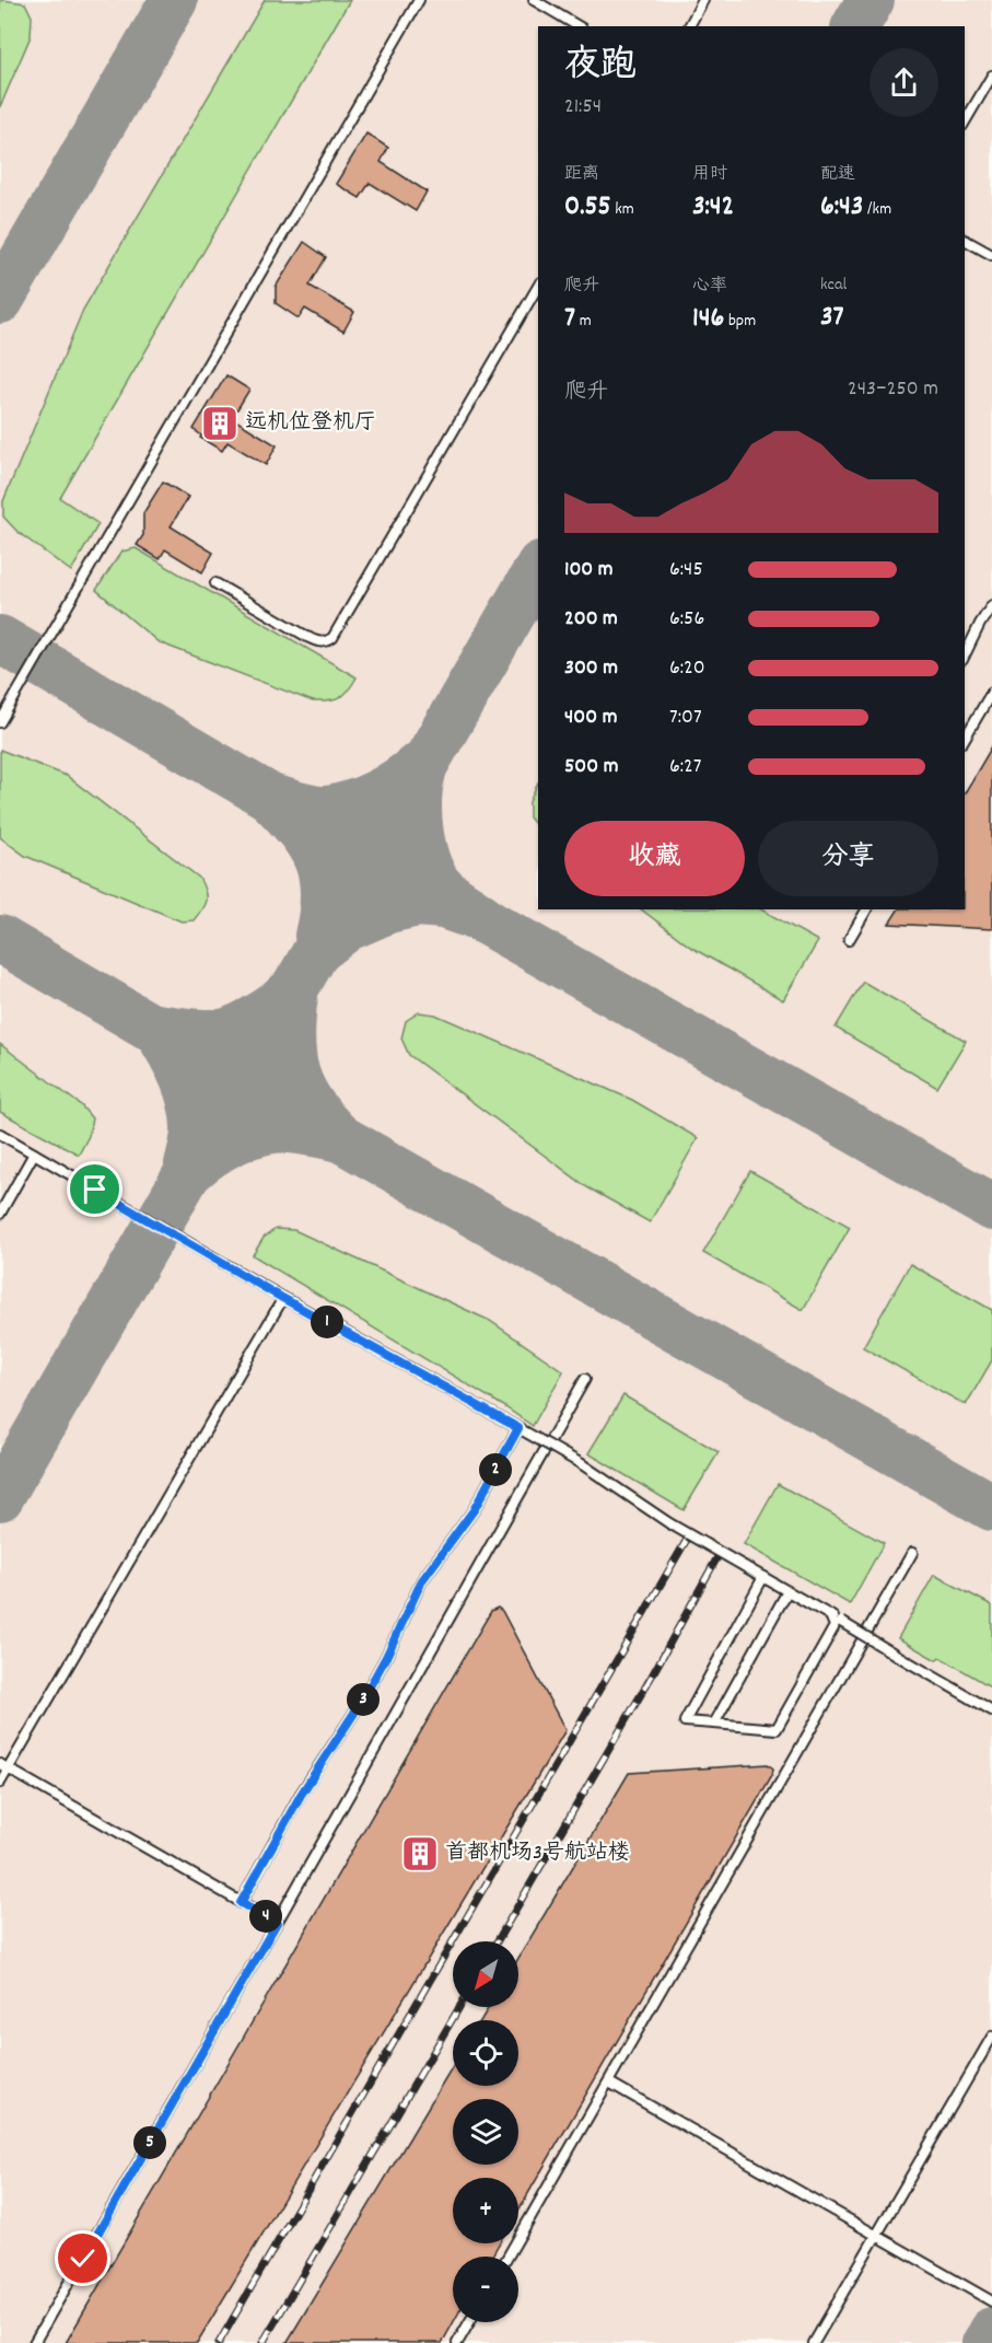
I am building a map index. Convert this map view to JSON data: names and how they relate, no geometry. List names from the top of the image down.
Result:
{
  "places": {
    "building": ["远机位登机厅", "首都机场3号航站楼"]
  },
  "north": "bottom left",
  "page": {
    "heading": ["夜跑", "21:54"],
    "stats": [
      ["距离", "0.55 km"],
      ["用时", "3:42"],
      ["配速", "6:43 /km"],
      ["爬升", "7 m"],
      ["心率", "146 bpm"],
      ["kcal", "37"]
    ],
    "chart": ["爬升", "243–250 m"],
    "list": [
      {
        "name": "100 m",
        "note": "6:45"
      },
      {
        "name": "200 m",
        "note": "6:56"
      },
      {
        "name": "300 m",
        "note": "6:20"
      },
      {
        "name": "400 m",
        "note": "7:07"
      },
      {
        "name": "500 m",
        "note": "6:27"
      }
    ],
    "buttons": ["收藏", "分享"],
    "pins": [
      "1",
      "2",
      "3",
      "4",
      "5"
    ],
    "map_buttons": ["+", "−"]
  }
}
